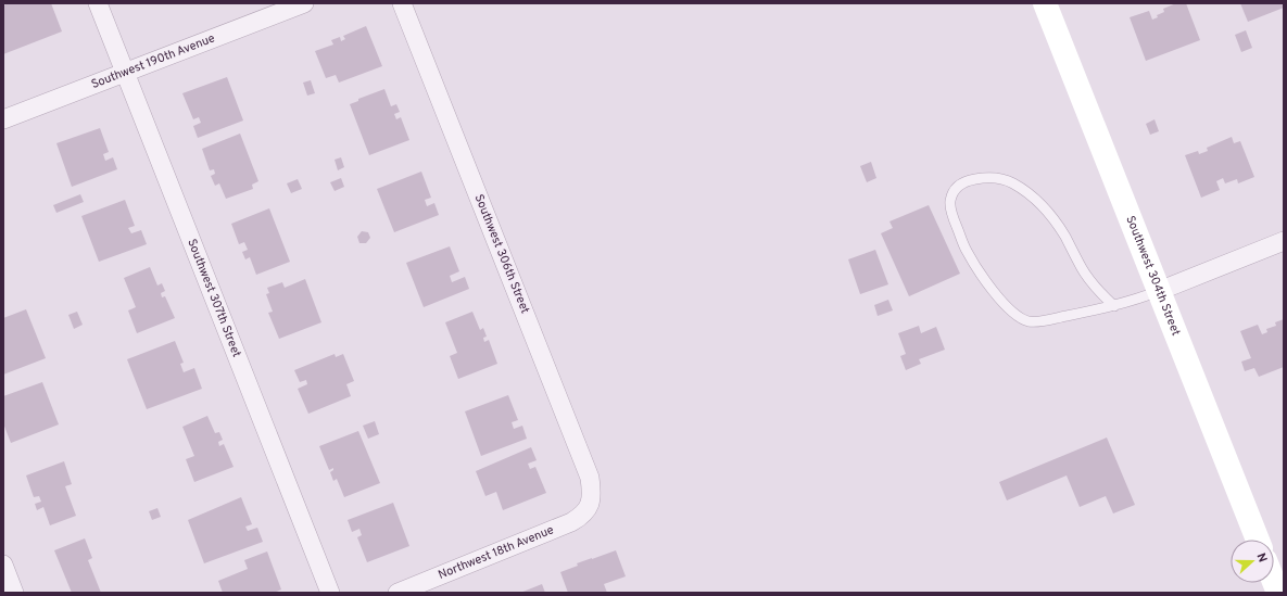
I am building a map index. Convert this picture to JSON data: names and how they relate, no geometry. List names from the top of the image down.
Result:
{
  "streets": {
    "street": [
      "Southwest 190th Avenue",
      "Southwest 306th Street",
      "Southwest 304th Street",
      "Southwest 307th Street",
      "Northwest 18th Avenue"
    ]
  },
  "crossings": [
    ["Southwest 190th Avenue", "Southwest 307th Street"],
    ["Southwest 306th Street", "Northwest 18th Avenue"]
  ],
  "north": "right"
}
